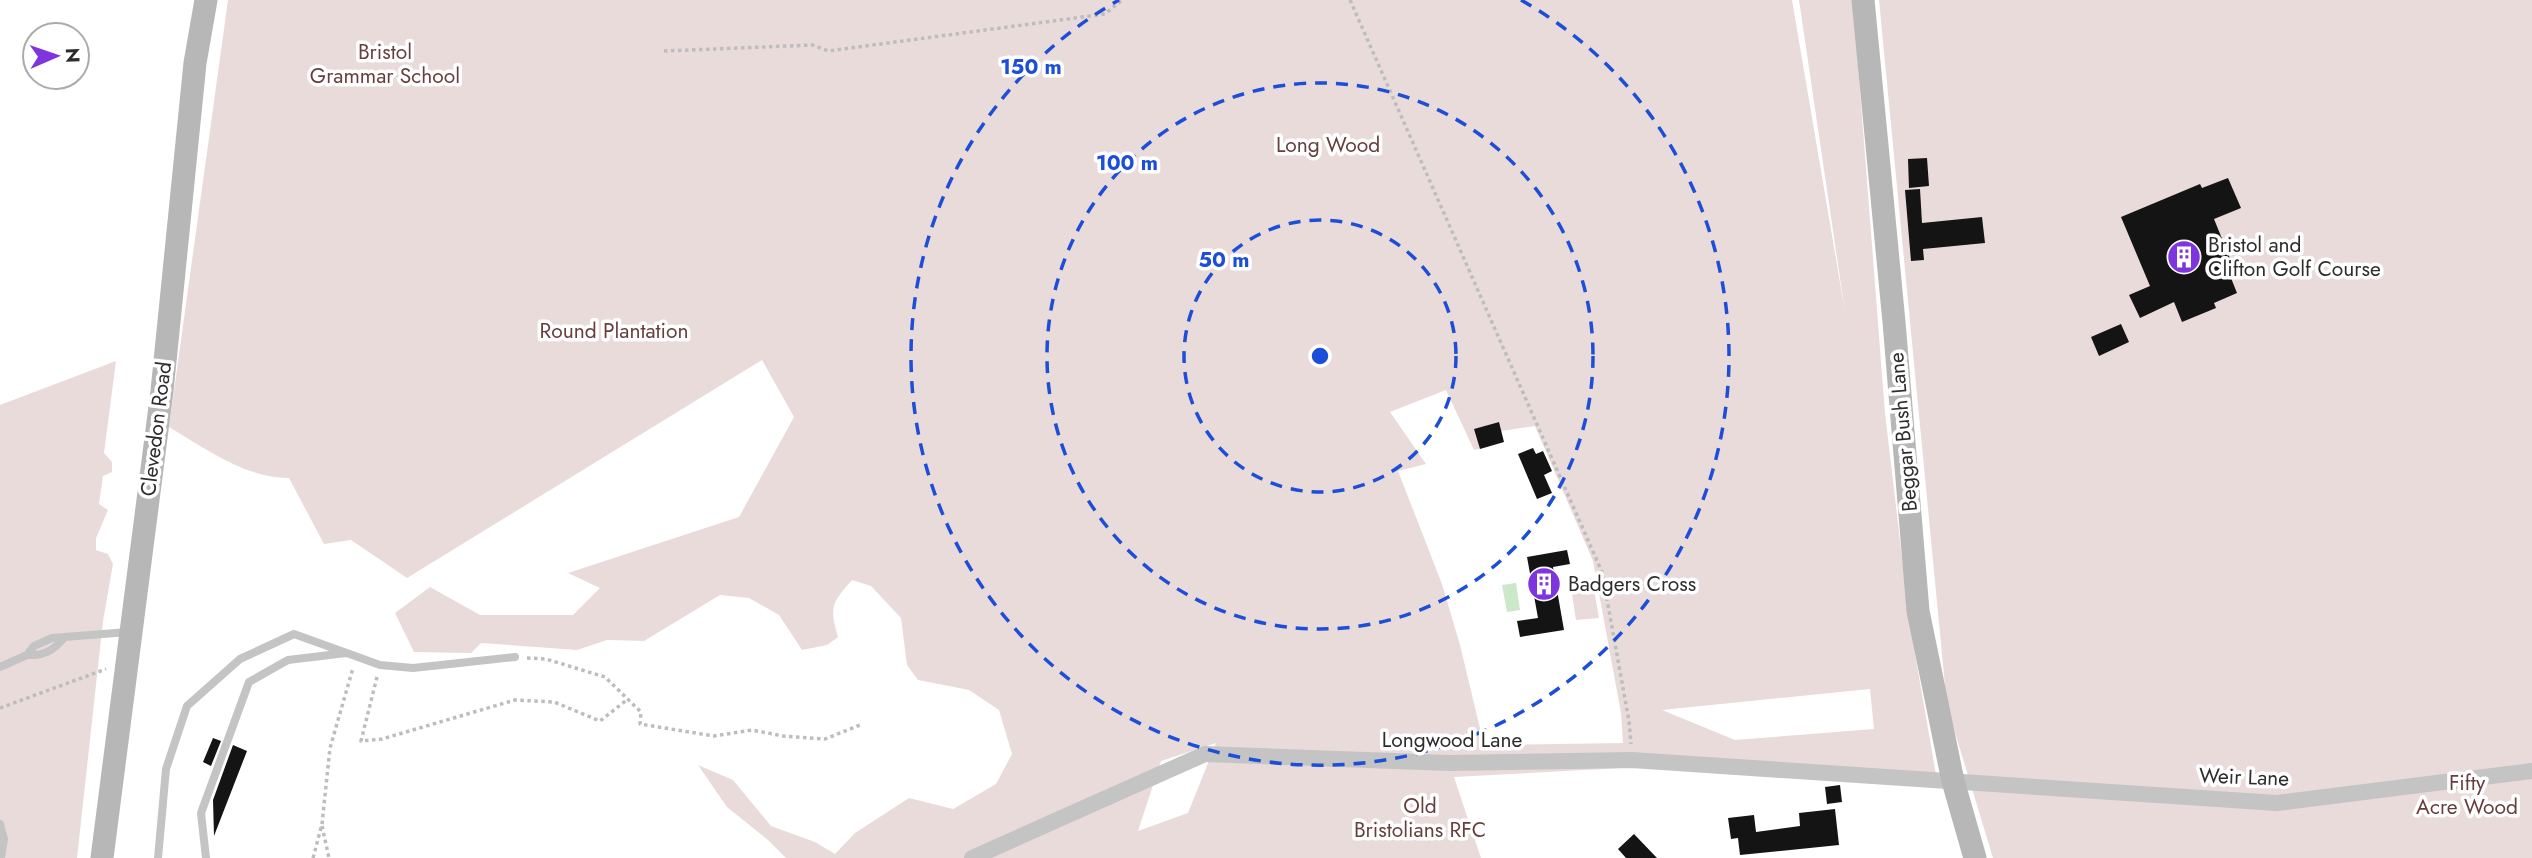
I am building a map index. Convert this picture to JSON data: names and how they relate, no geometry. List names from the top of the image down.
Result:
{
  "streets": {
    "main road": ["Clevedon Road", "Beggar Bush Lane"],
    "street": ["Longwood Lane", "Weir Lane"]
  },
  "crossings": [
    ["Beggar Bush Lane", "Longwood Lane"],
    ["Beggar Bush Lane", "Weir Lane"],
    ["Longwood Lane", "Weir Lane"]
  ],
  "parks": [
    "Bristol Grammar School",
    "Long Wood",
    "Round Plantation",
    "Fifty Acre Wood",
    "Old Bristolians RFC"
  ],
  "places": {
    "building": ["Bristol and Clifton Golf Course", "Badgers Cross"]
  },
  "north": "right",
  "rings": ["150 m", "100 m", "50 m"]
}
